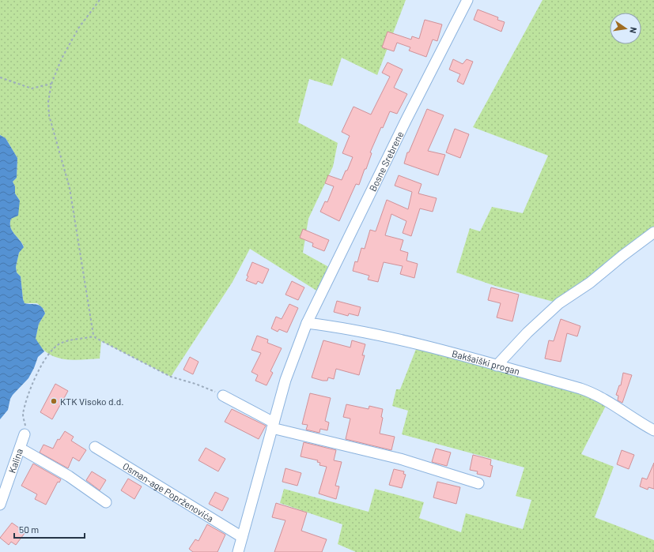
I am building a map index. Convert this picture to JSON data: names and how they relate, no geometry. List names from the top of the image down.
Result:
{
  "streets": {
    "street": [
      "Bosne Srebrene",
      "Bakšaiški progan",
      "Kalina",
      "Osman-age Poprženovića"
    ]
  },
  "crossings": [
    ["Bosne Srebrene", "Bakšaiški progan"],
    ["Bosne Srebrene", "Osman-age Poprženovića"]
  ],
  "places": ["KTK Visoko d.d."],
  "scale_bar": "50 m",
  "north": "right"
}
